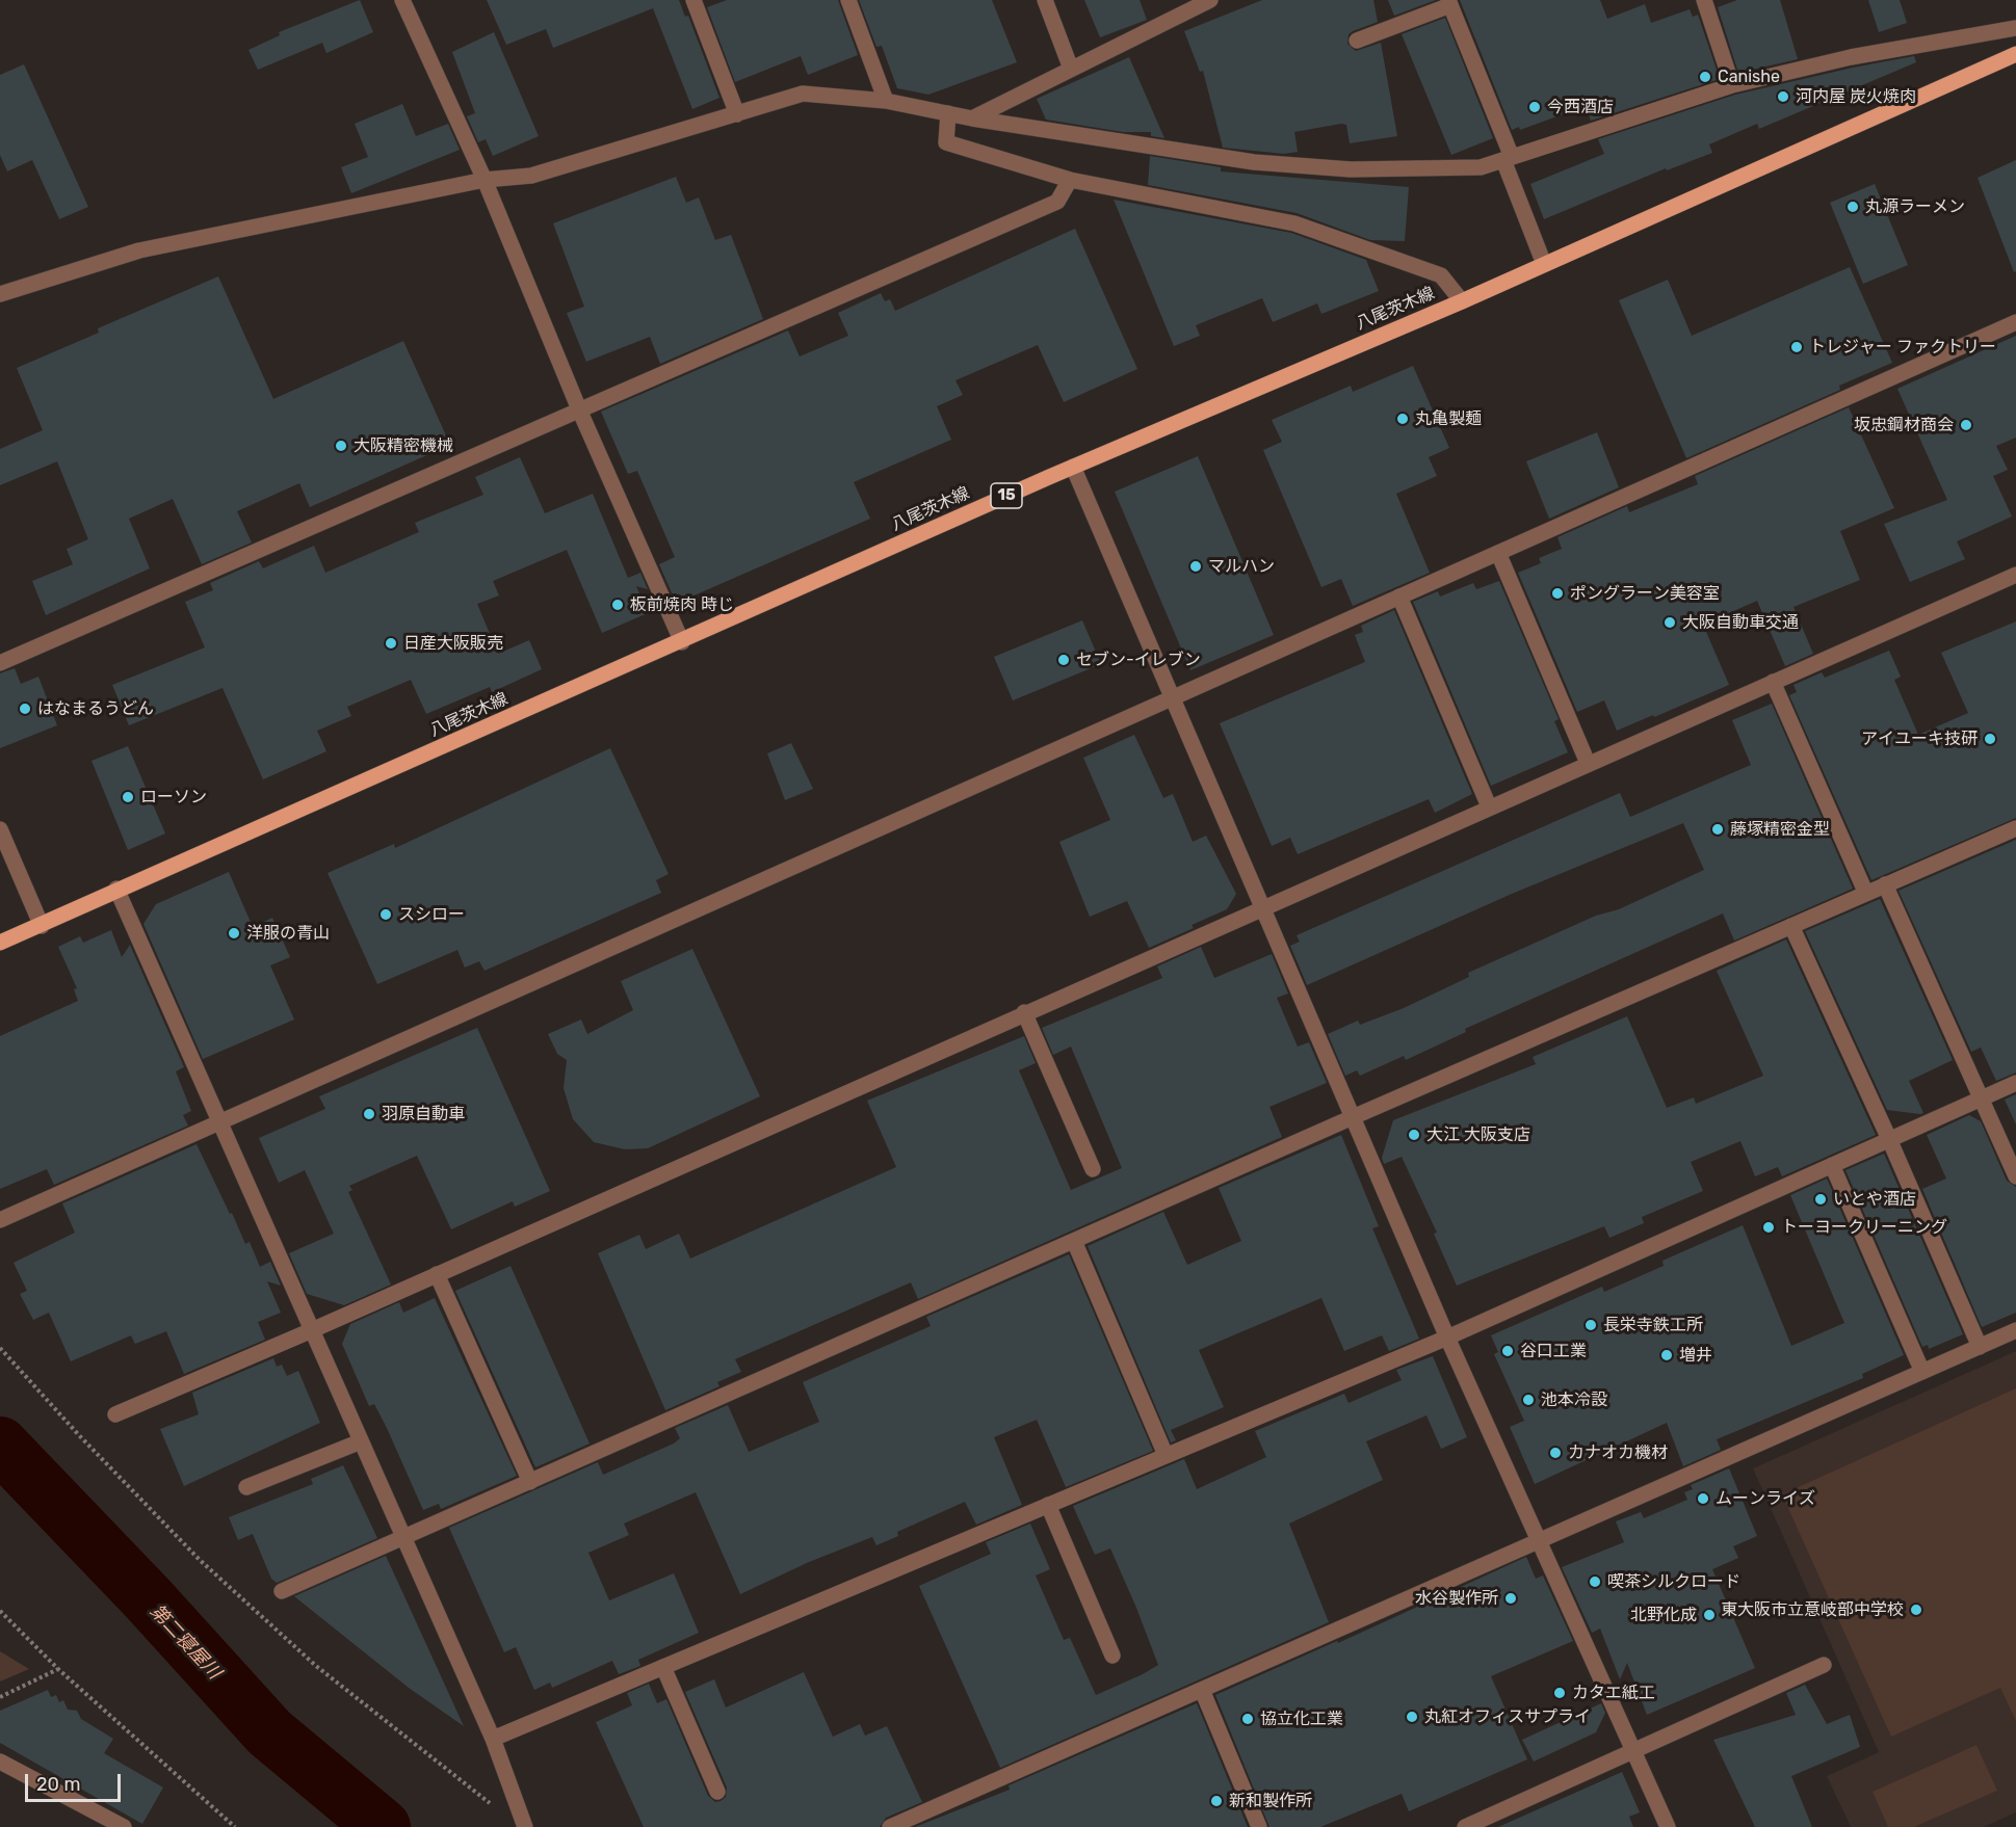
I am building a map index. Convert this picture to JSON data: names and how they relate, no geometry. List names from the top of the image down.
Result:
{
  "streets": {
    "main road": ["八尾茨木線", "15"]
  },
  "water": ["第二寝屋川"],
  "places": [
    "Canishe",
    "河内屋 炭火焼肉",
    "今西酒店",
    "丸源ラーメン",
    "トレジャー ファクトリー",
    "丸亀製麺",
    "坂忠鋼材商会",
    "大阪精密機械",
    "マルハン",
    "ポングラーン美容室",
    "板前焼肉 時じ",
    "大阪自動車交通",
    "日産大阪販売",
    "セブン-イレブン",
    "はなまるうどん",
    "アイユーキ技研",
    "ローソン",
    "藤塚精密金型",
    "スシロー",
    "洋服の青山",
    "羽原自動車",
    "大江 大阪支店",
    "いとや酒店",
    "トーヨークリーニング",
    "長栄寺鉄工所",
    "谷口工業",
    "増井",
    "池本冷設",
    "カナオカ機材",
    "ムーンライズ",
    "喫茶シルクロード",
    "水谷製作所",
    "東大阪市立意岐部中学校",
    "北野化成",
    "カタエ紙工",
    "丸紅オフィスサプライ",
    "協立化工業",
    "新和製作所"
  ],
  "scale_bar": "20 m"
}
